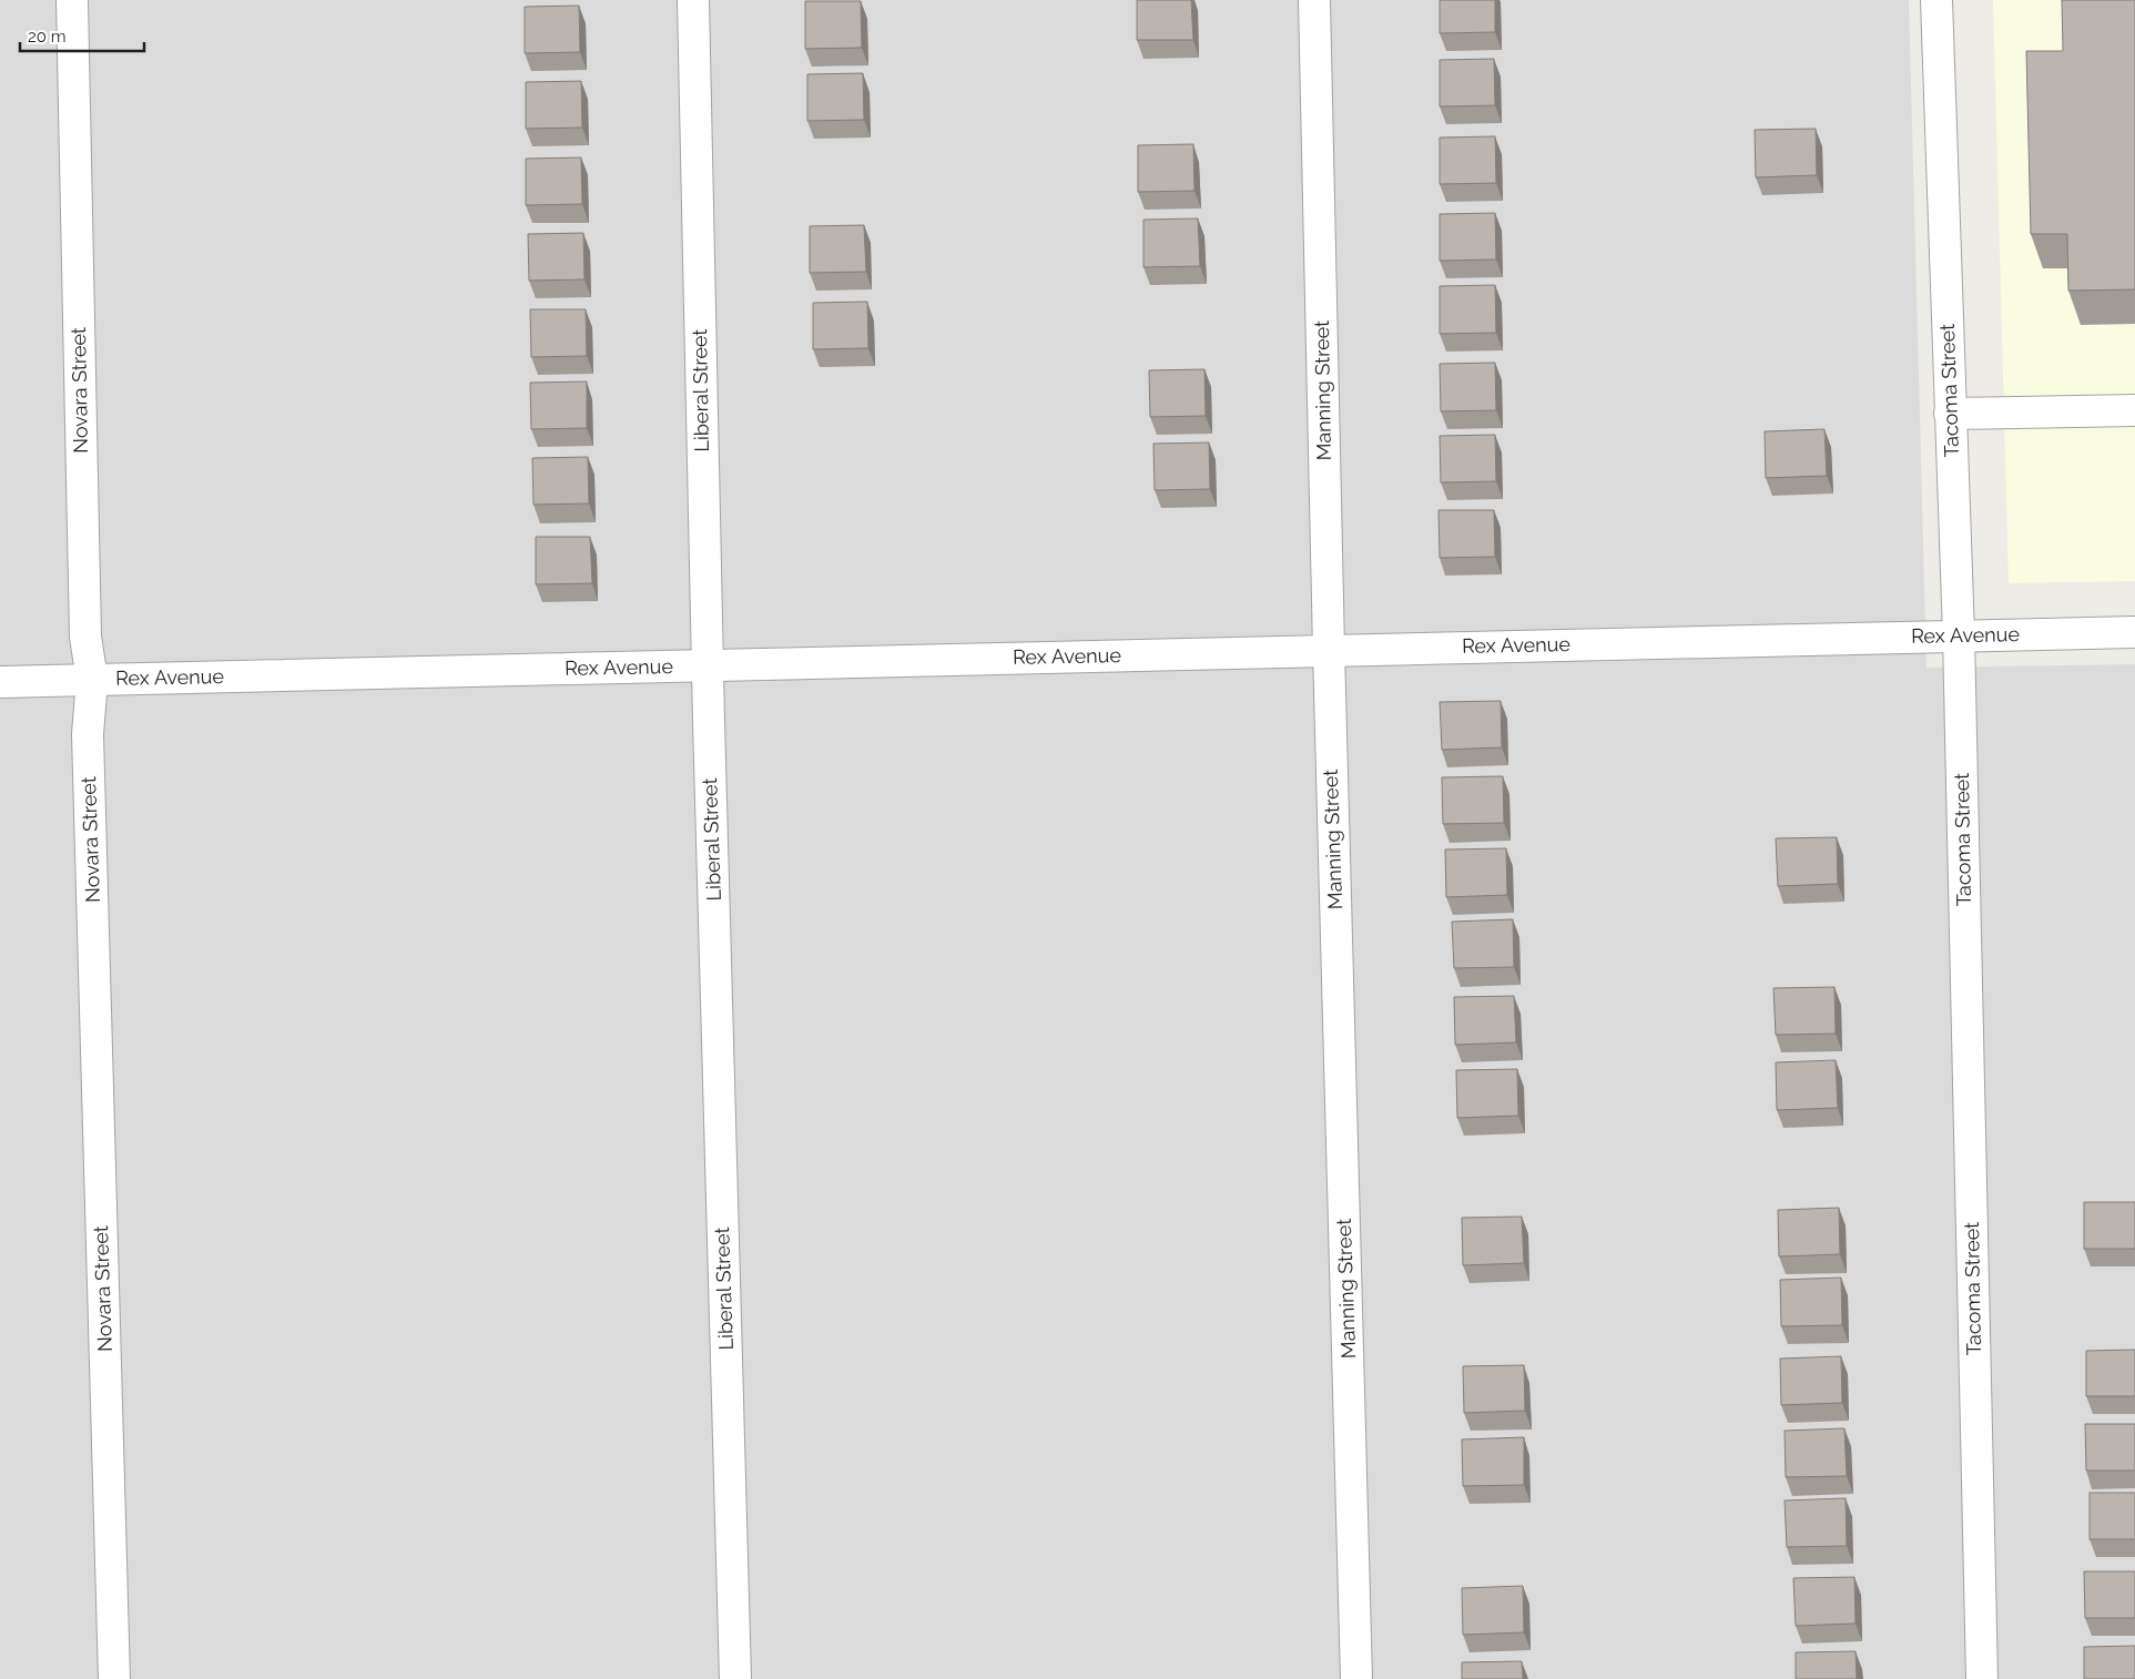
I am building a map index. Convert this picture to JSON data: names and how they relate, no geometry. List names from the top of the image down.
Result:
{
  "streets": {
    "street": [
      "Novara Street",
      "Liberal Street",
      "Manning Street",
      "Tacoma Street",
      "Rex Avenue"
    ]
  },
  "crossings": [
    ["Novara Street", "Rex Avenue"],
    ["Liberal Street", "Rex Avenue"],
    ["Manning Street", "Rex Avenue"],
    ["Tacoma Street", "Rex Avenue"]
  ],
  "scale_bar": "20 m"
}
